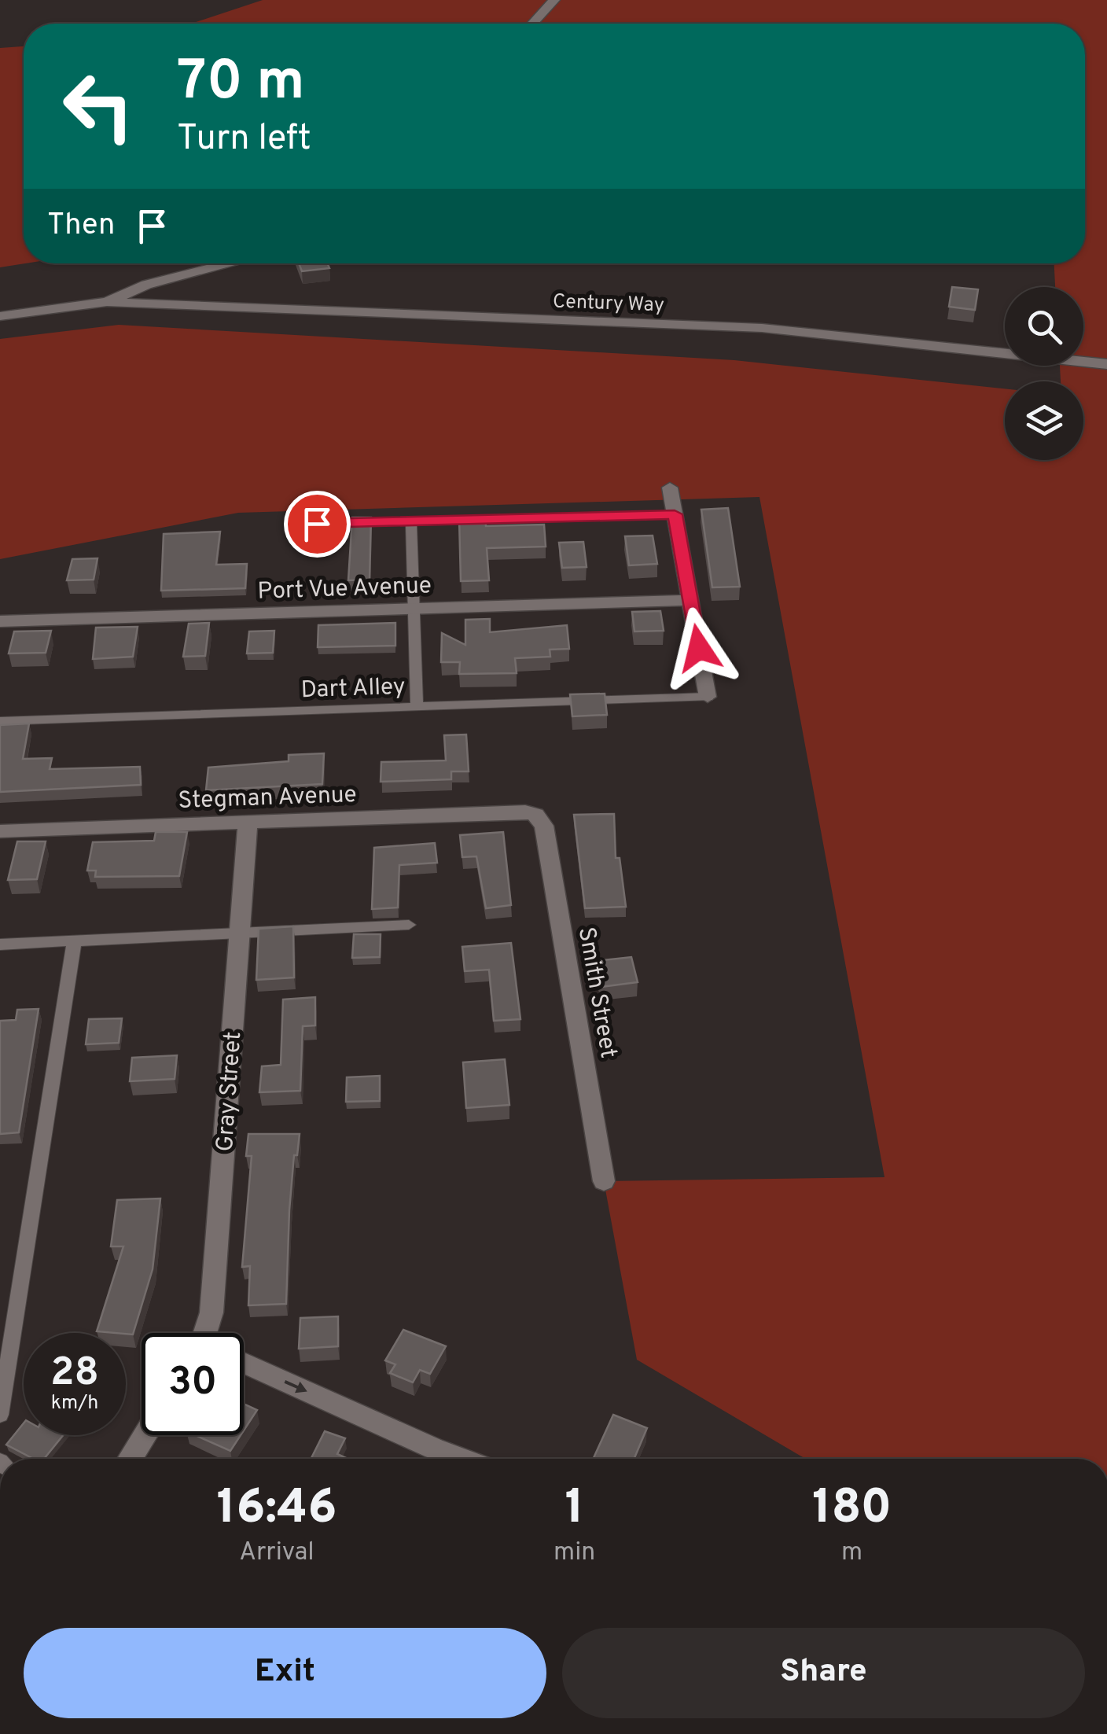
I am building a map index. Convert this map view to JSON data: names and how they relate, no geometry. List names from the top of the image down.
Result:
{
  "streets": {
    "street": [
      "Century Way",
      "Port Vue Avenue",
      "Stegman Avenue",
      "Smith Street",
      "Gray Street"
    ],
    "lane": ["Dart Alley"]
  },
  "crossings": [
    ["Stegman Avenue", "Smith Street"],
    ["Stegman Avenue", "Gray Street"]
  ],
  "page": {
    "turn": ["70 m", "Turn left"],
    "then": "Then",
    "speed": "28 km/h",
    "limit": "30",
    "eta": [
      "16:46",
      "Arrival",
      "1",
      "min",
      "180",
      "m"
    ],
    "buttons": ["Exit", "Share"]
  }
}
